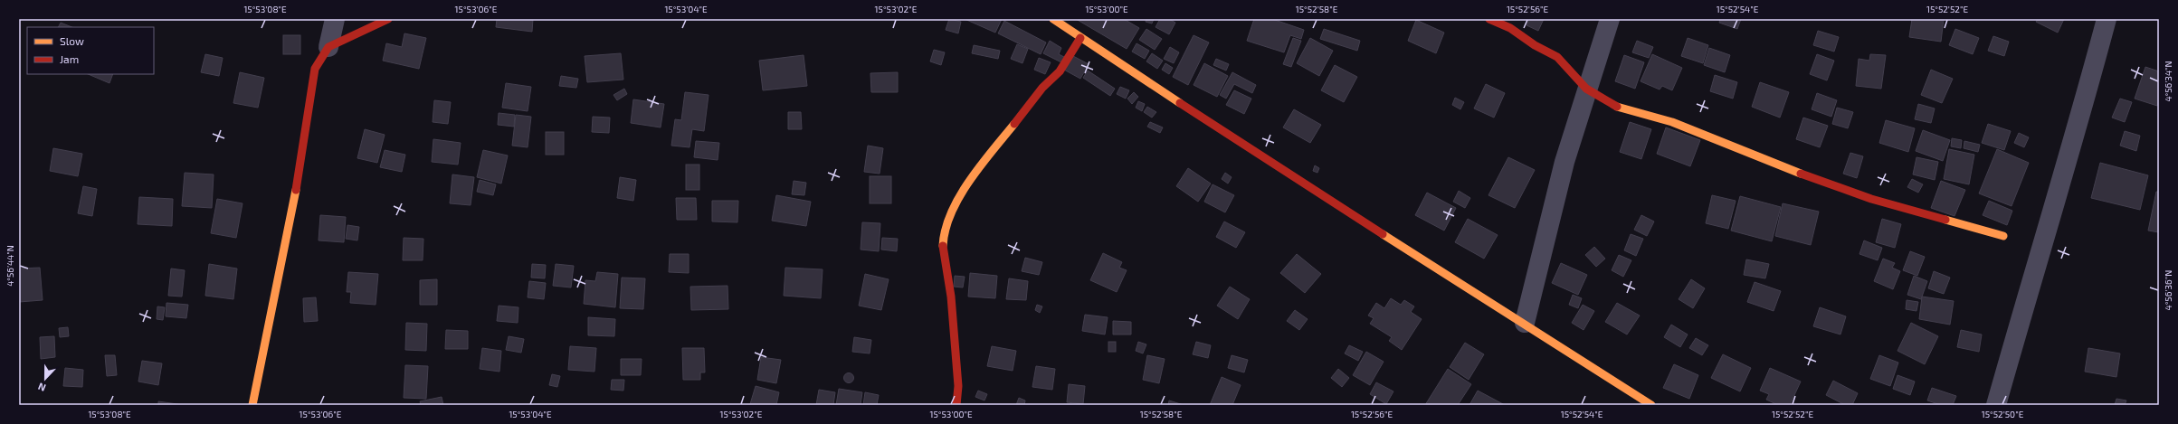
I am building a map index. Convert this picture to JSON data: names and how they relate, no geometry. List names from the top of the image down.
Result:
{
  "legend": ["Slow", "Jam"],
  "north": "bottom",
  "coordinates": [
    "15°53'08\"E",
    "15°53'06\"E",
    "15°53'04\"E",
    "15°53'02\"E",
    "15°53'00\"E",
    "15°52'58\"E",
    "15°52'56\"E",
    "15°52'54\"E",
    "15°52'52\"E",
    "4°56'34\"N",
    "4°56'44\"N",
    "4°56'36\"N",
    "15°52'50\"E"
  ]
}
